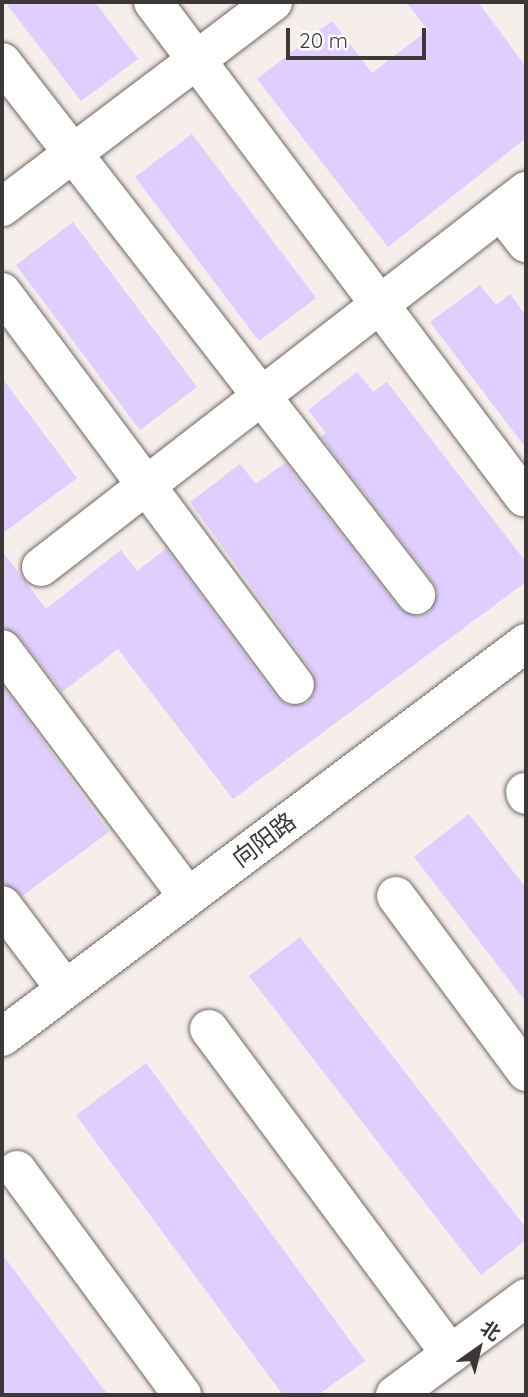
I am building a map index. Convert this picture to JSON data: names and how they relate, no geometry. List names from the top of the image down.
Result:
{
  "streets": {
    "street": ["向阳路"]
  },
  "scale_bar": "20 m",
  "north": "top right"
}
